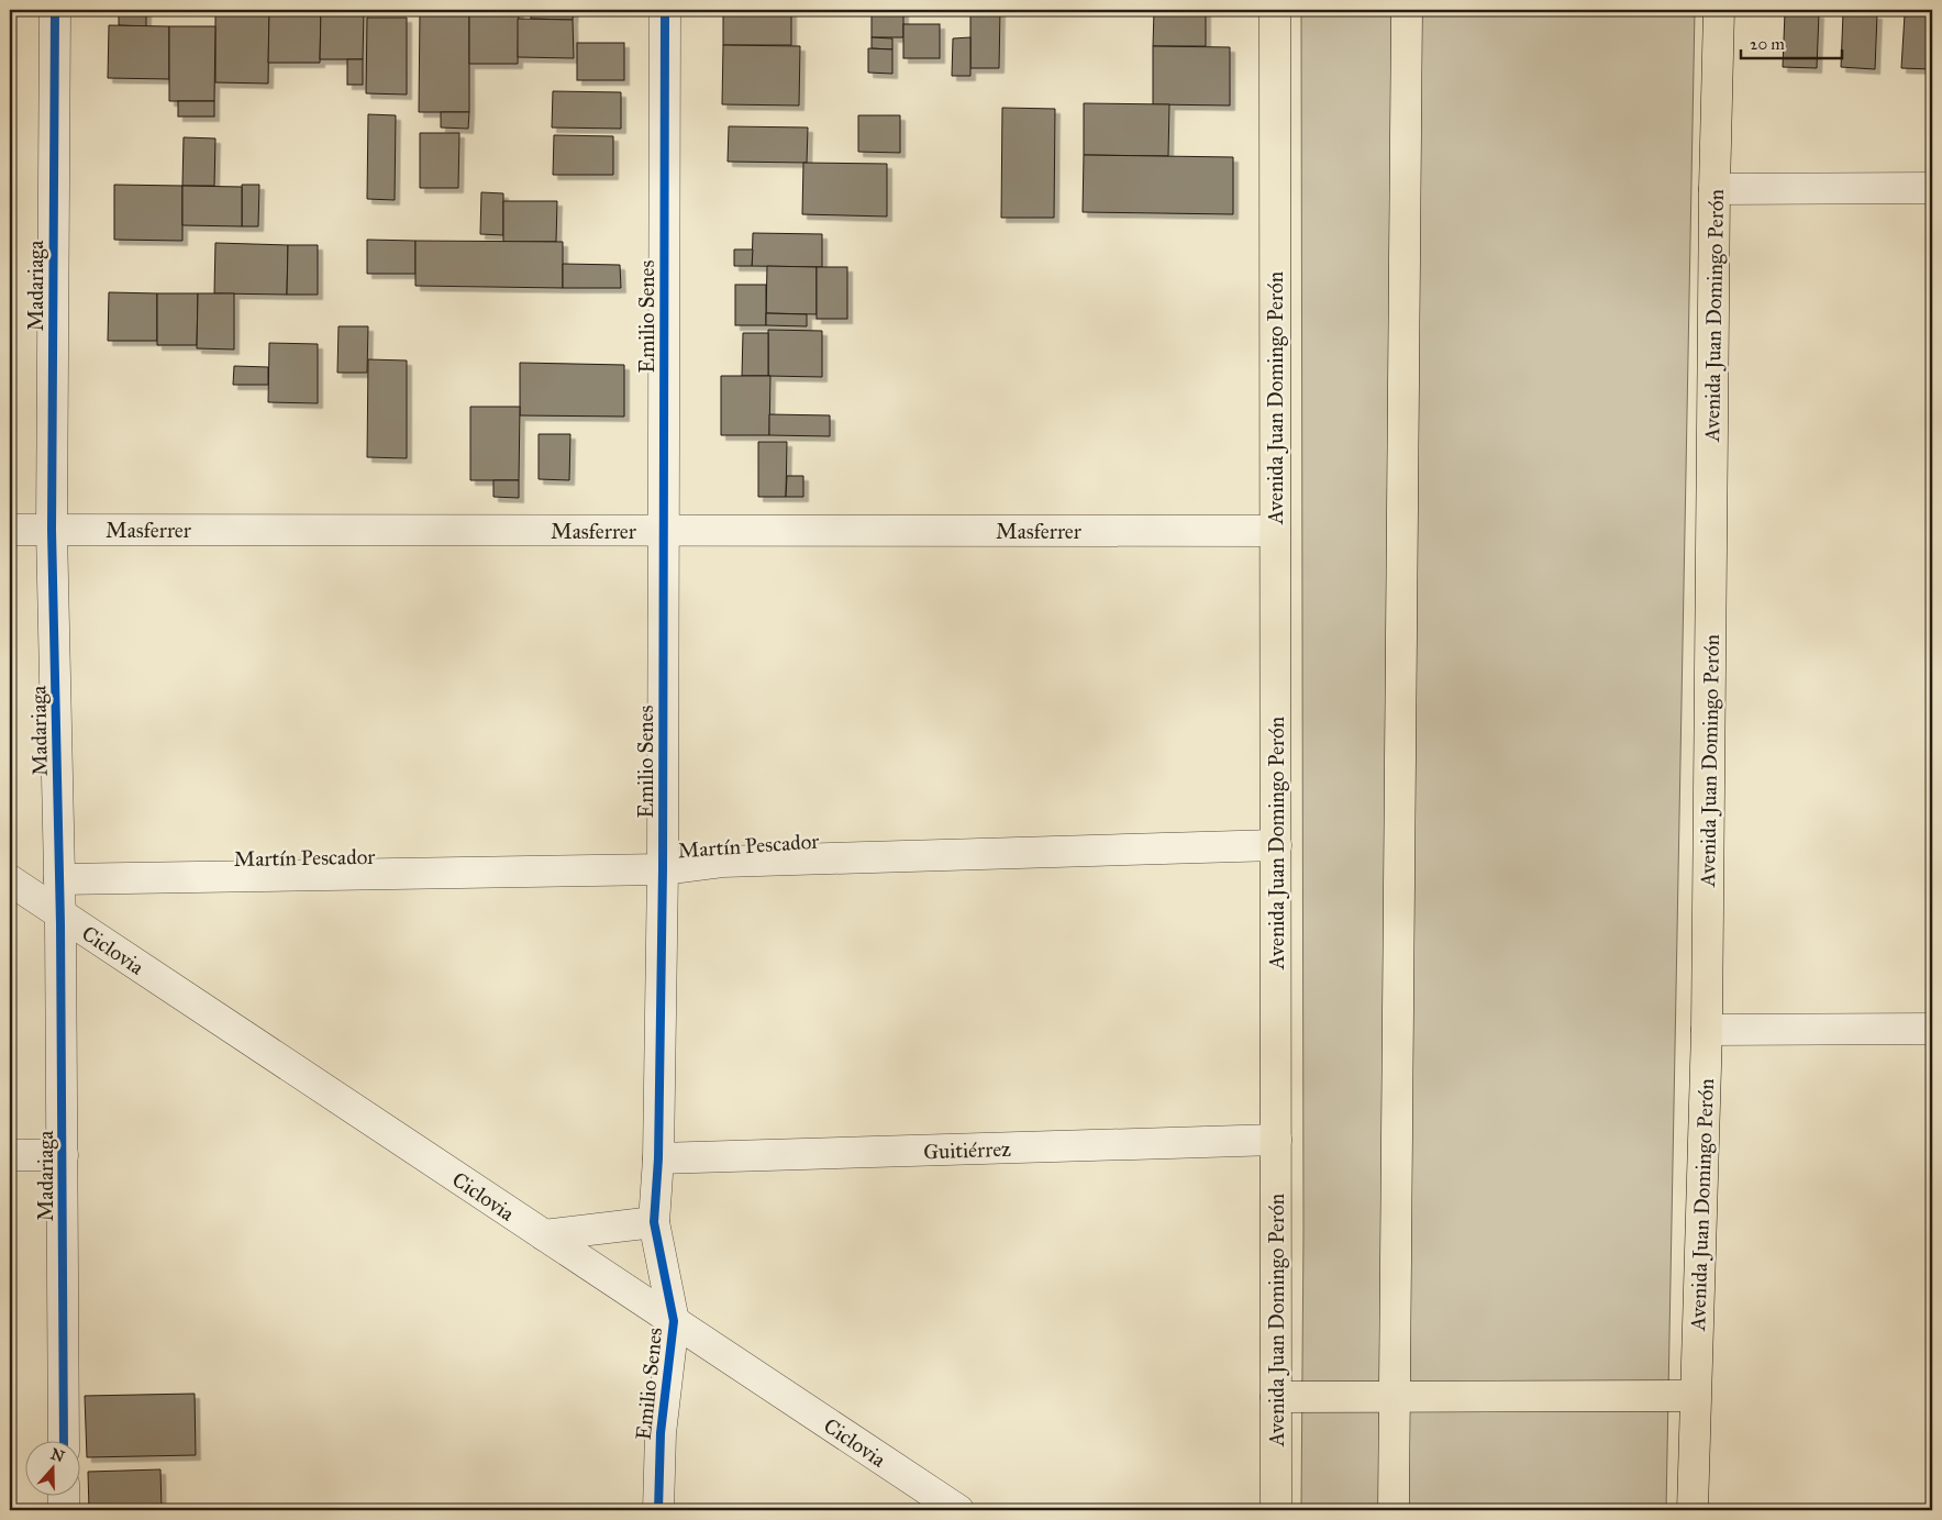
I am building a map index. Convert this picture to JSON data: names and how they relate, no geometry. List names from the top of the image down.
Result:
{
  "streets": {
    "main road": ["Avenida Juan Domingo Perón"],
    "street": [
      "Madariaga",
      "Emilio Senes",
      "Masferrer",
      "Martín Pescador",
      "Ciclovia",
      "Guitiérrez"
    ]
  },
  "crossings": [
    ["Madariaga", "Masferrer"],
    ["Madariaga", "Martín Pescador"],
    ["Madariaga", "Ciclovia"],
    ["Avenida Juan Domingo Perón", "Masferrer"],
    ["Avenida Juan Domingo Perón", "Martín Pescador"],
    ["Avenida Juan Domingo Perón", "Guitiérrez"],
    ["Emilio Senes", "Masferrer"],
    ["Emilio Senes", "Martín Pescador"],
    ["Emilio Senes", "Ciclovia"],
    ["Emilio Senes", "Guitiérrez"]
  ],
  "scale_bar": "20 m",
  "north": "top"
}
